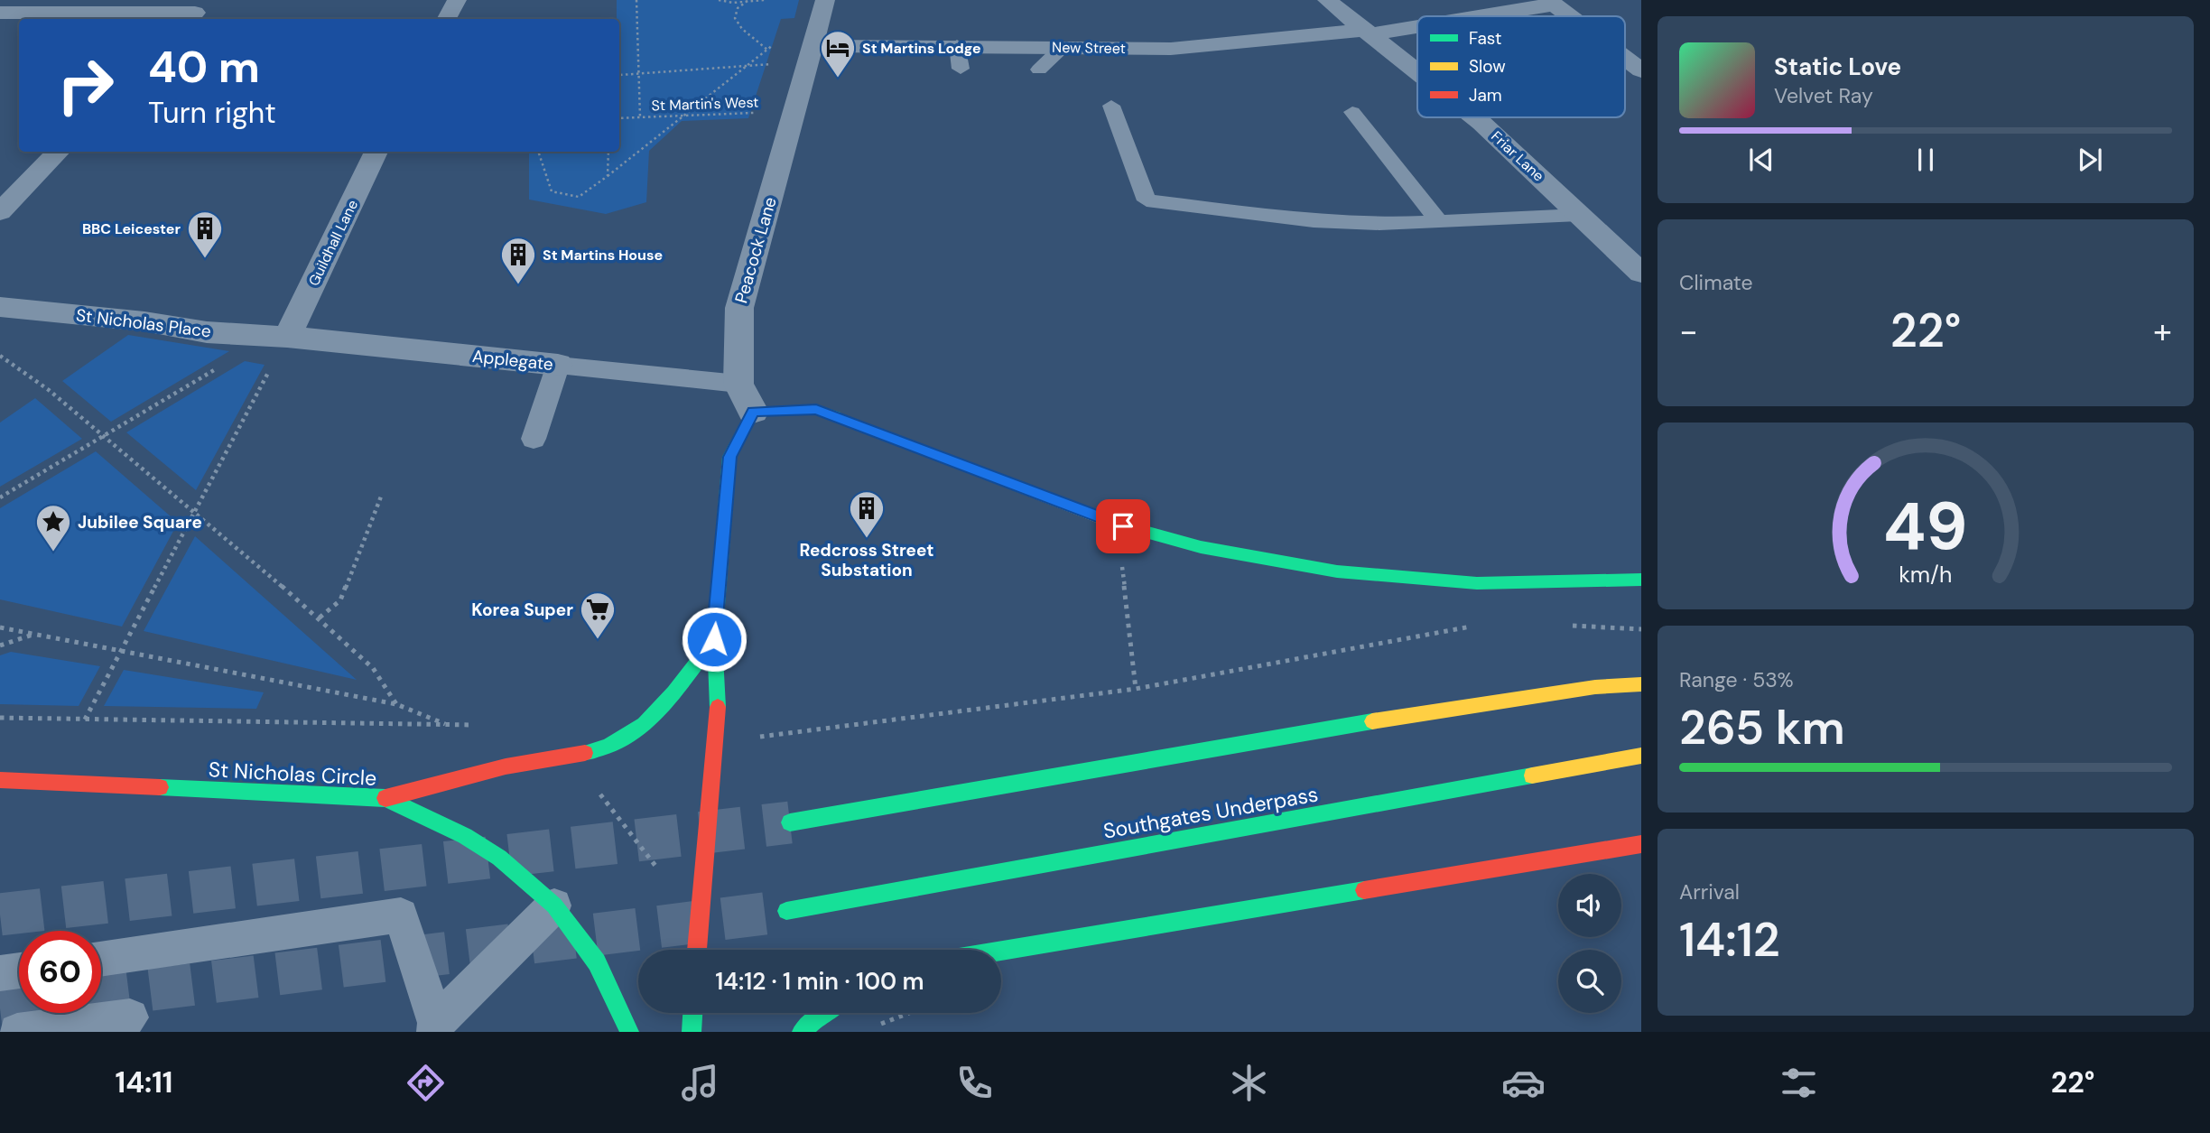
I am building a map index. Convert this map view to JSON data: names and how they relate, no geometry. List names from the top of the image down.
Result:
{
  "streets": {
    "main road": ["St Nicholas Circle", "Southgates Underpass"],
    "street": [
      "New Street",
      "Friar Lane",
      "Guildhall Lane",
      "Peacock Lane",
      "St Nicholas Place",
      "Applegate"
    ],
    "path": ["St Martin's West"]
  },
  "crossings": [
    ["New Street", "Friar Lane"],
    ["New Street", "Peacock Lane"],
    ["St Martin's West", "Peacock Lane"],
    ["Guildhall Lane", "St Nicholas Place"],
    ["Guildhall Lane", "Applegate"],
    ["Peacock Lane", "Applegate"],
    ["St Nicholas Place", "Applegate"]
  ],
  "places": {
    "hotel": ["St Martins Lodge"],
    "building": ["BBC Leicester", "St Martins House", "Redcross Street Substation"],
    "place": ["Jubilee Square"],
    "supermarket": ["Korea Super"]
  },
  "legend": ["Fast", "Slow", "Jam"],
  "page": {
    "turn": ["40 m", "Turn right"],
    "song": ["Static Love", "Velvet Ray"],
    "tile": [
      "Climate",
      ["Range · 53%", "265 km"],
      ["Arrival", "14:12"]
    ],
    "heat": ["−", "22°", "+"],
    "limit": "60",
    "trip": "14:12 · 1 min · 100 m",
    "tabs": ["14:11", "22°"],
    "gauge": ["49", "km/h"]
  }
}
